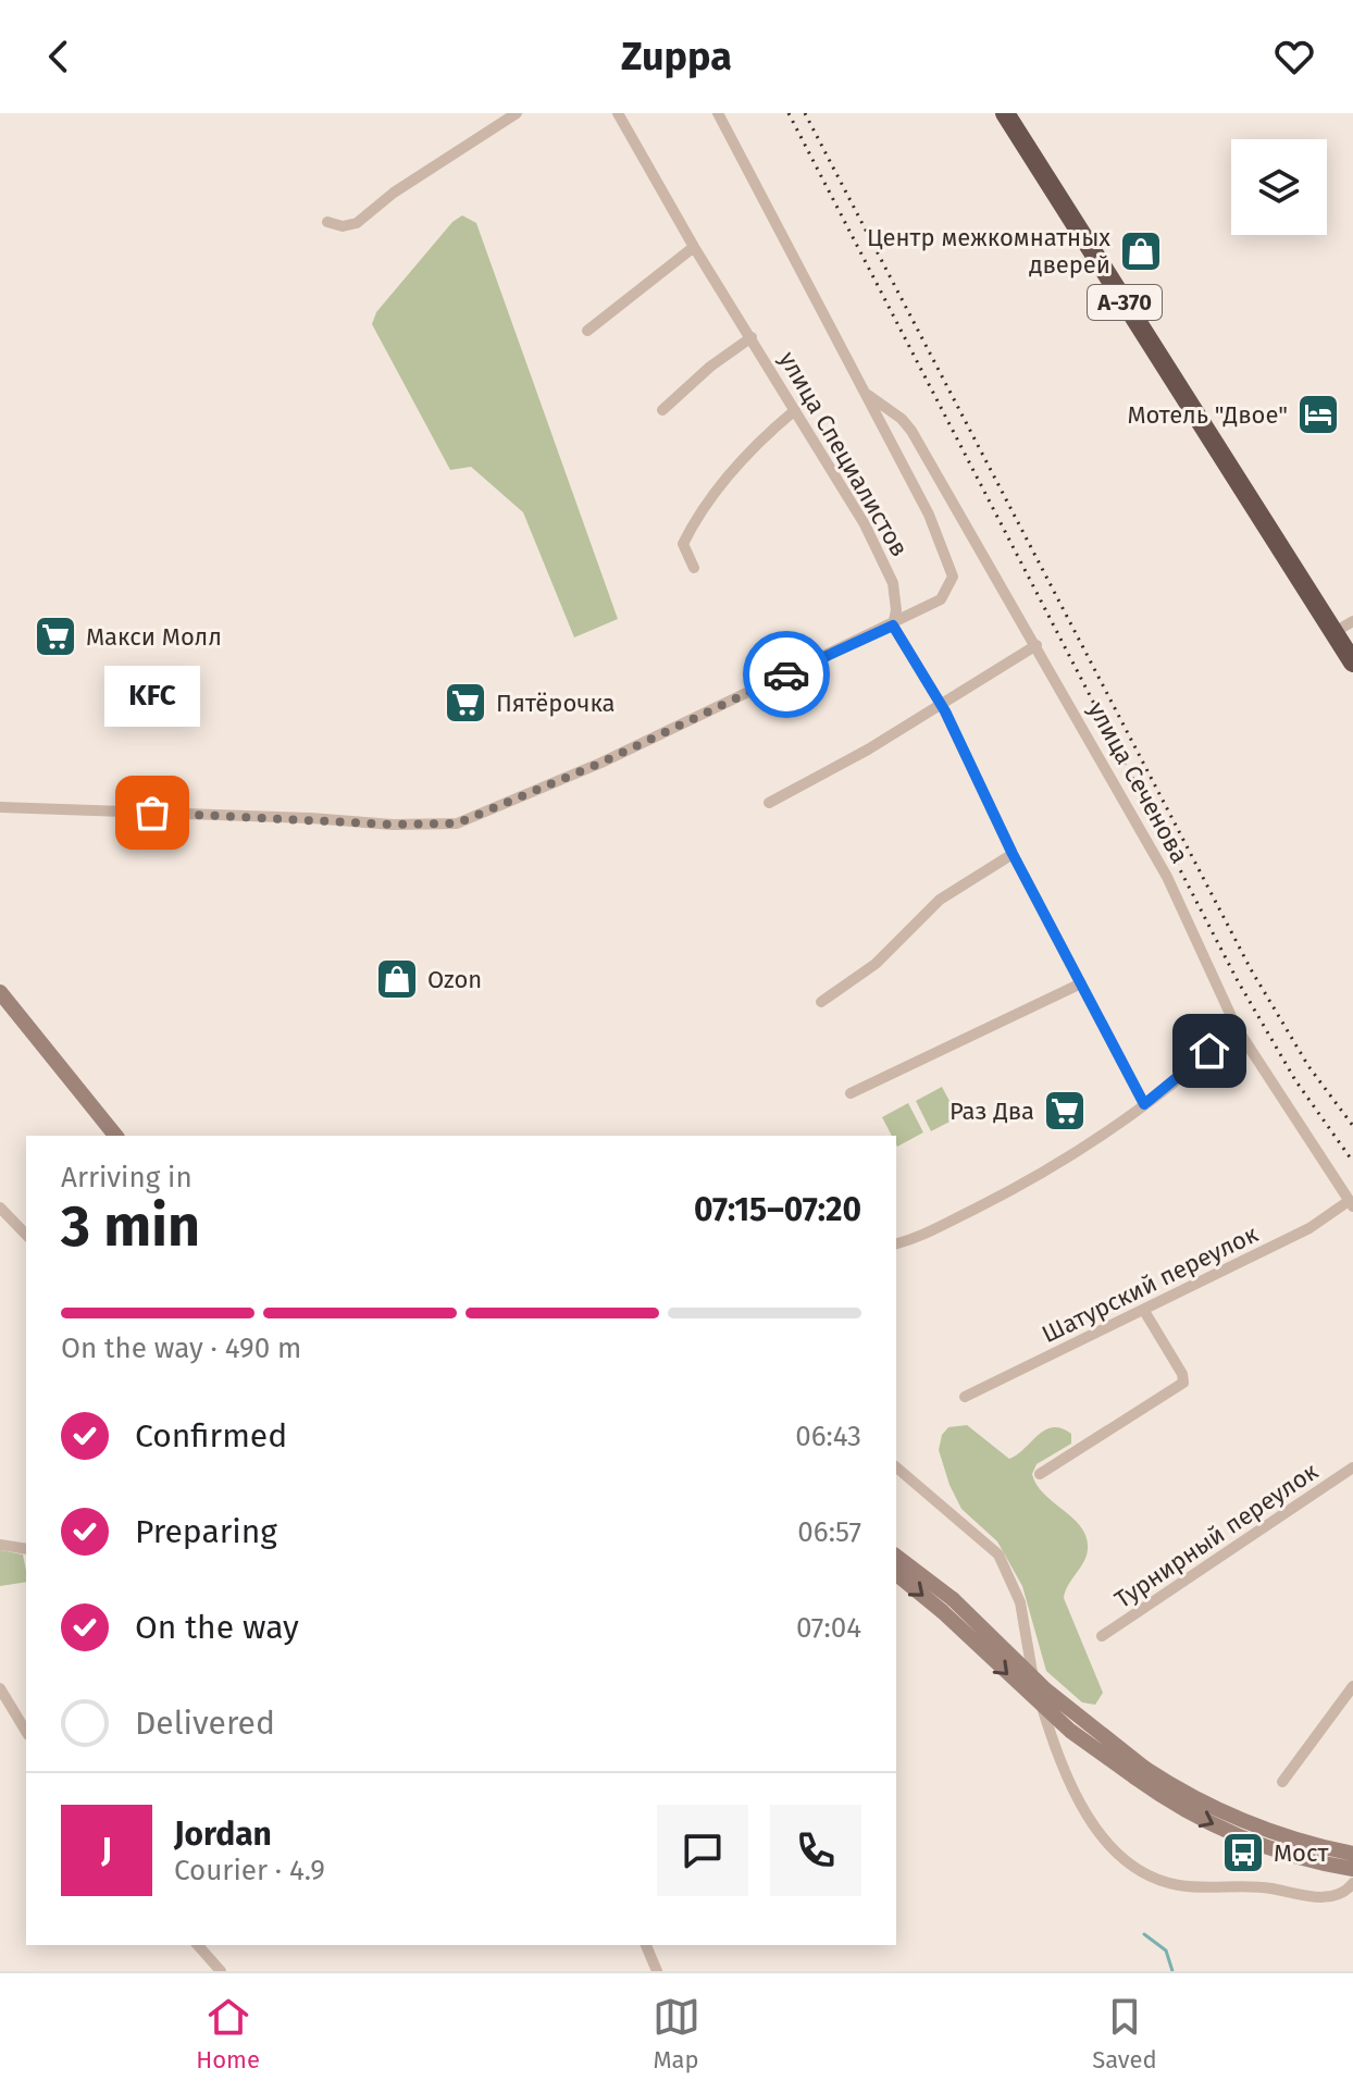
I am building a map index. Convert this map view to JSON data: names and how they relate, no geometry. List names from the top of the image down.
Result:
{
  "streets": {
    "highway": ["А-370"],
    "street": [
      "улица Специалистов",
      "улица Сеченова",
      "Шатурский переулок",
      "Турнирный переулок"
    ]
  },
  "crossings": [
    ["улица Специалистов", "улица Сеченова"],
    ["улица Сеченова", "Шатурский переулок"]
  ],
  "places": {
    "shop": ["Центр межкомнатных дверей", "Ozon"],
    "hotel": ["Мотель \"Двое\""],
    "supermarket": ["Макси Молл", "Пятёрочка", "Раз Два"],
    "other": ["KFC"],
    "bus stop": ["Мост"]
  },
  "page": {
    "header": "Zuppa",
    "bubble": "KFC",
    "heading": ["3 min", "Arriving in", "07:15–07:20"],
    "panel": ["Jordan", "Courier · 4.9"],
    "bar": "On the way · 490 m",
    "list": [
      ["Confirmed", "06:43"],
      ["Preparing", "06:57"],
      ["On the way", "07:04"],
      "Delivered"
    ],
    "round": "J",
    "tabs": ["Home", "Map", "Saved"]
  }
}
